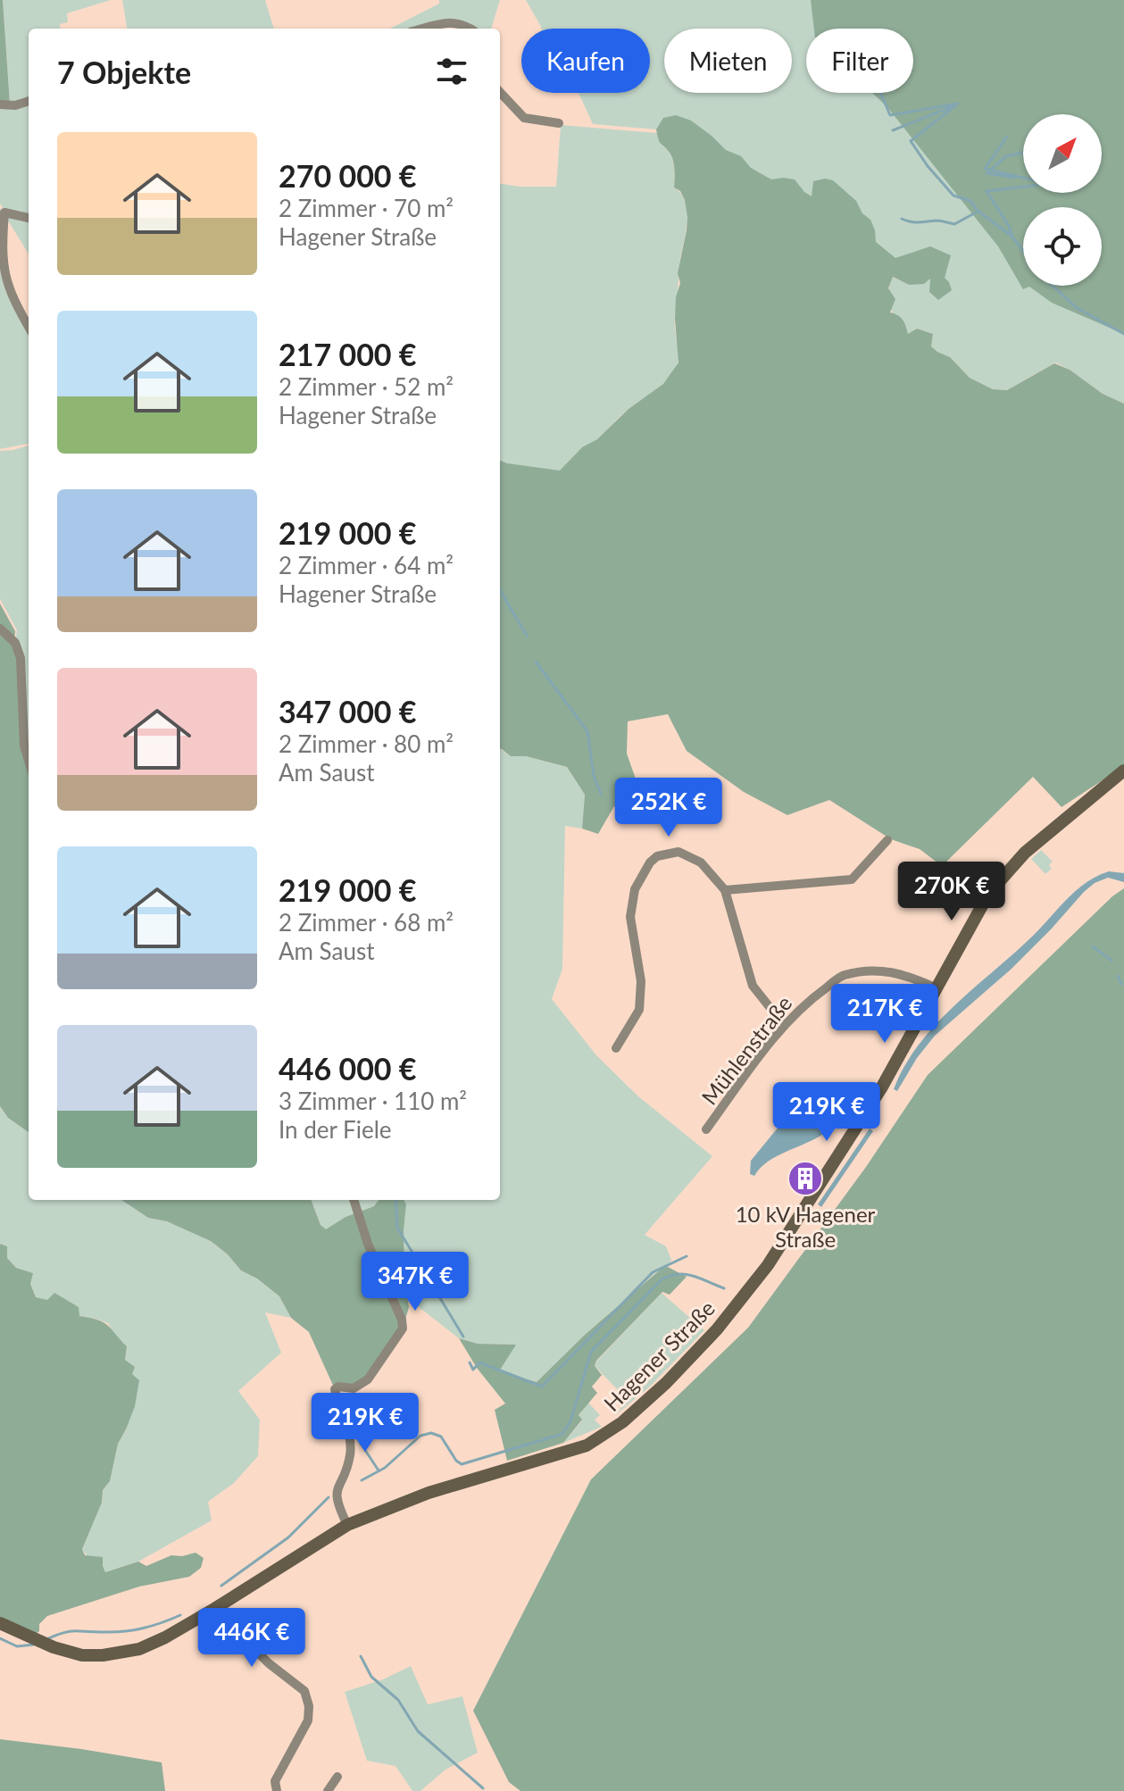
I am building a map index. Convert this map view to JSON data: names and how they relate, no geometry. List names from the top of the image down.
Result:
{
  "streets": {
    "main road": ["Hagener Straße"],
    "street": ["Mühlenstraße"]
  },
  "crossings": [
    ["Mühlenstraße", "Hagener Straße"]
  ],
  "places": {
    "building": ["10 kV Hagener Straße"]
  },
  "north": "top right",
  "page": {
    "chip": ["Kaufen", "Mieten", "Filter"],
    "heading": "7 Objekte",
    "list": [
      {
        "name": "270 000 €",
        "note": "2 Zimmer · 70 m² · Hagener Straße"
      },
      {
        "name": "217 000 €",
        "note": "2 Zimmer · 52 m² · Hagener Straße"
      },
      {
        "name": "219 000 €",
        "note": "2 Zimmer · 64 m² · Hagener Straße"
      },
      {
        "name": "347 000 €",
        "note": "2 Zimmer · 80 m² · Am Saust"
      },
      {
        "name": "219 000 €",
        "note": "2 Zimmer · 68 m² · Am Saust"
      },
      {
        "name": "446 000 €",
        "note": "3 Zimmer · 110 m² · In der Fiele"
      }
    ],
    "price": [
      "252K €",
      "270K €",
      "217K €",
      "219K €",
      "347K €",
      "219K €",
      "446K €"
    ]
  }
}
